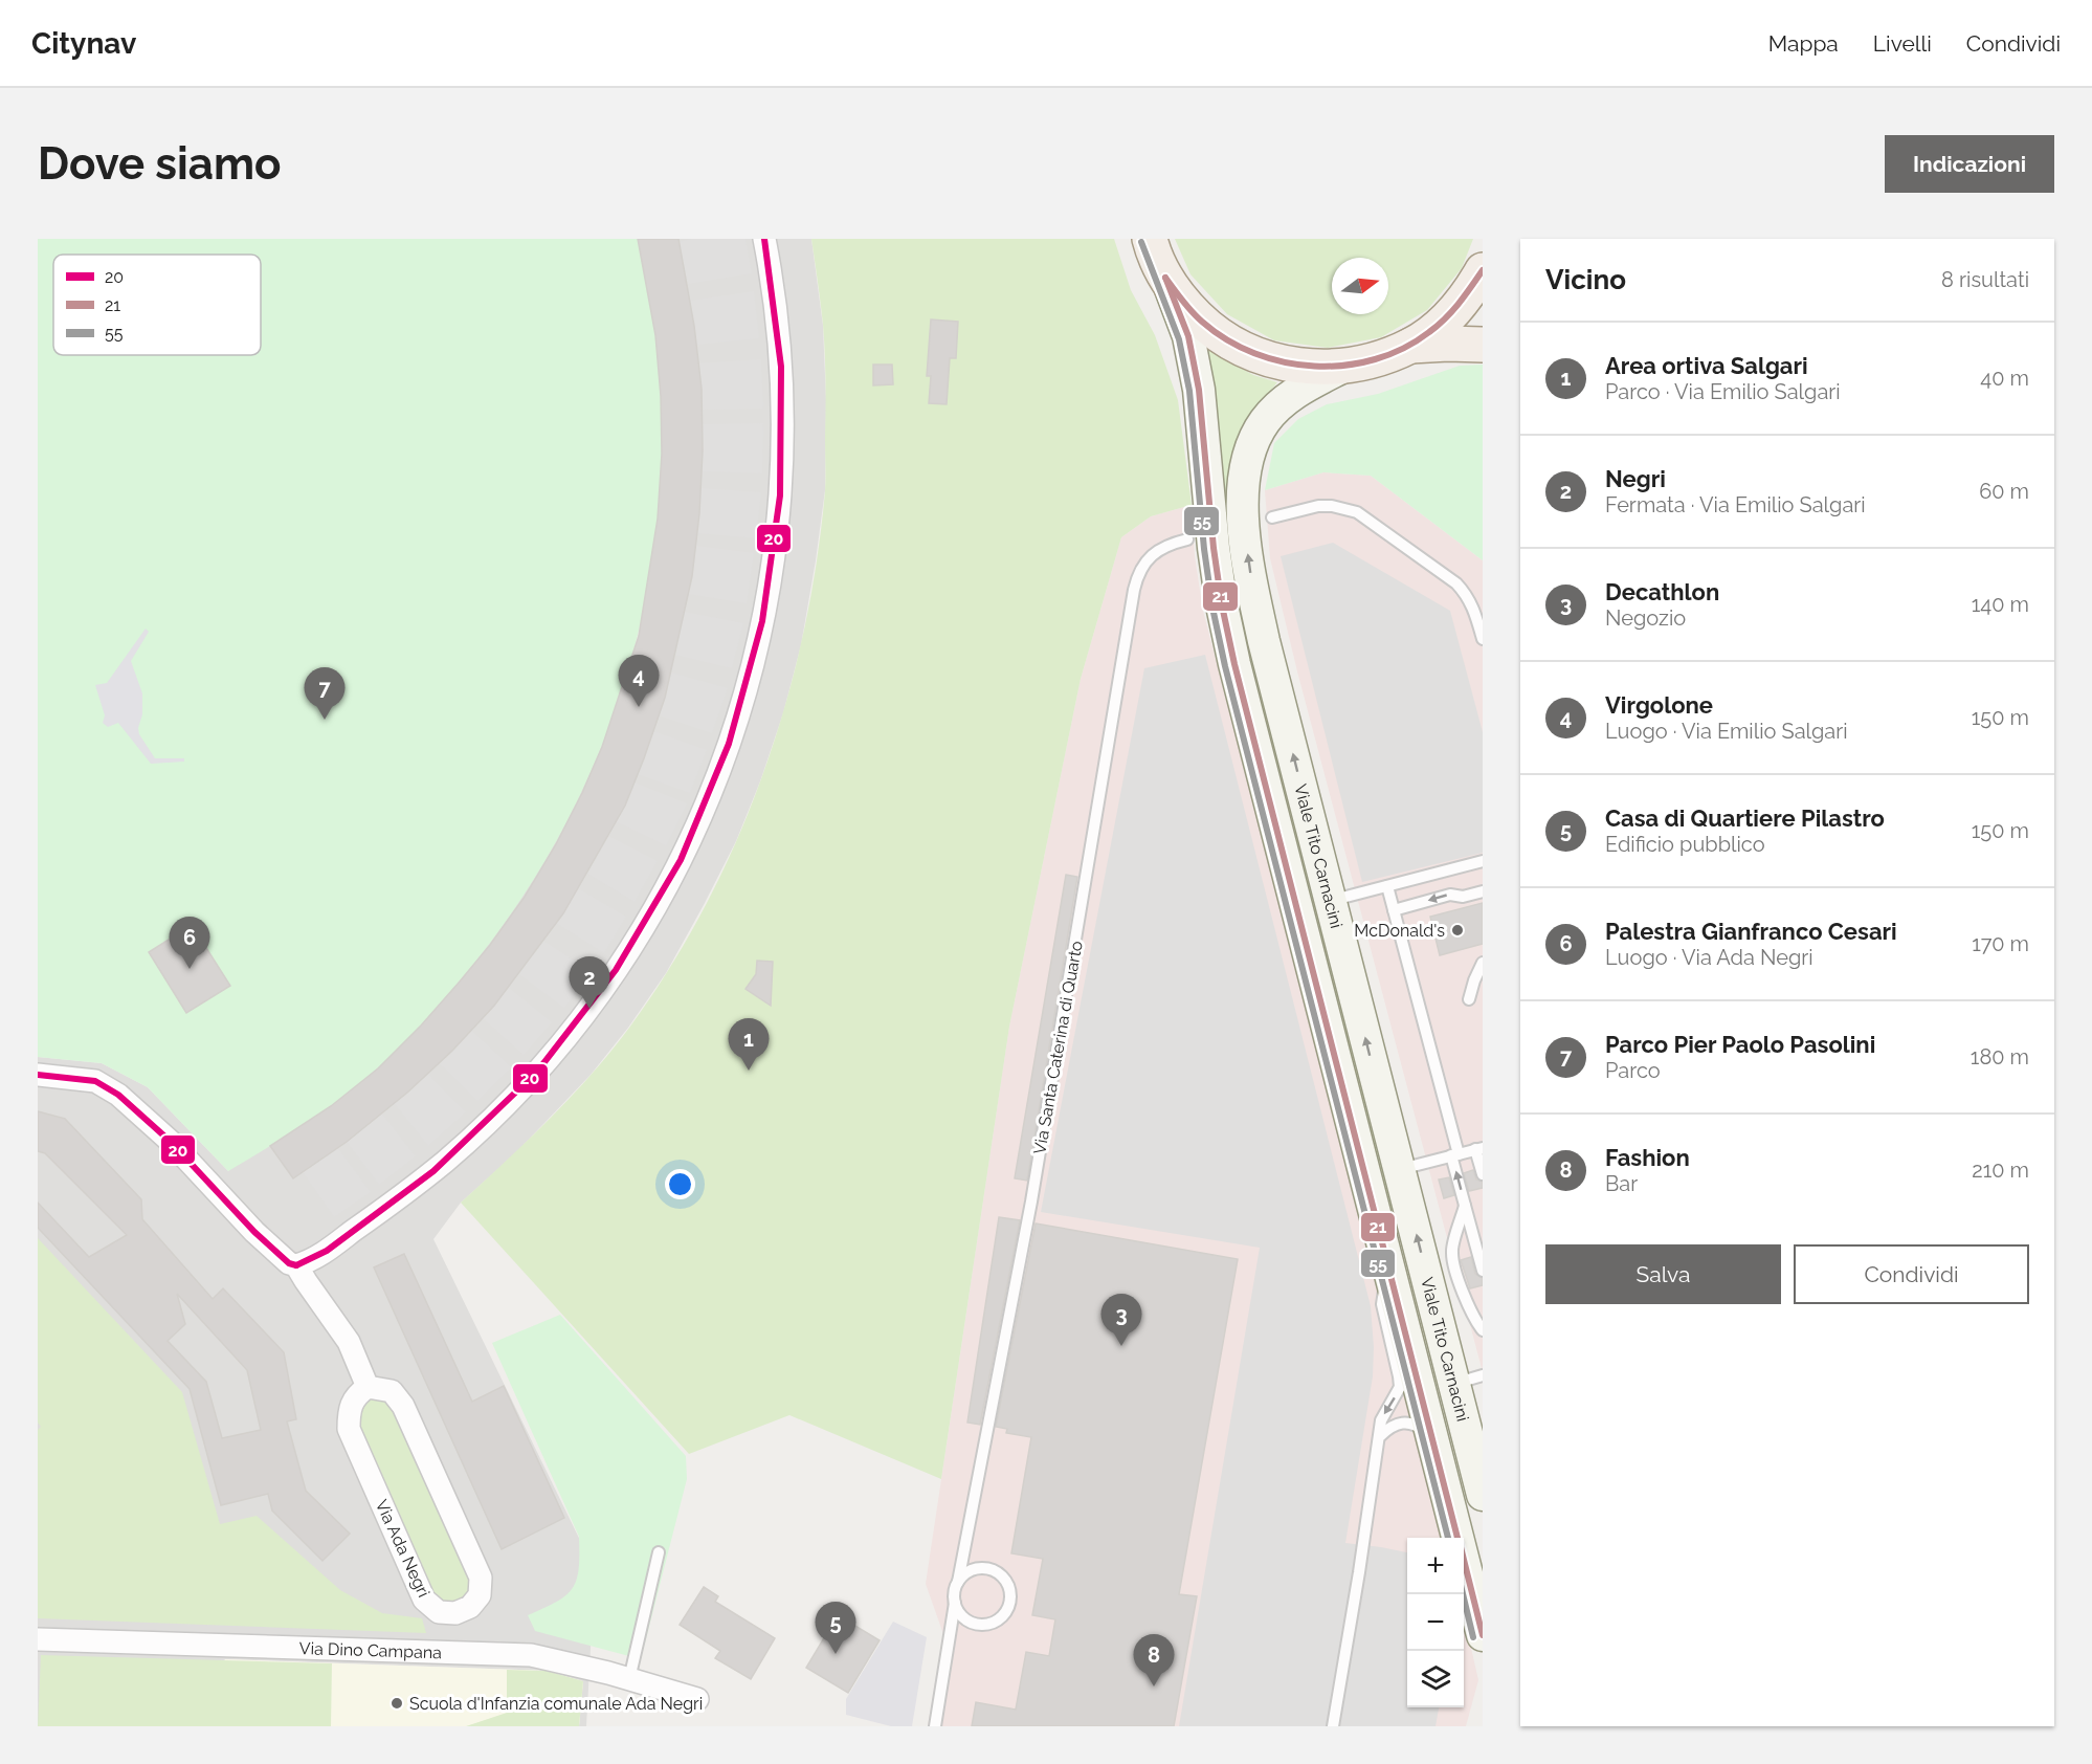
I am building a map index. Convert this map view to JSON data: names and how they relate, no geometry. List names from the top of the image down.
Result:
{
  "streets": {
    "main road": ["Viale Tito Carnacini"],
    "street": ["Via Ada Negri", "Via Dino Campana"],
    "lane": ["Via Santa Caterina di Quarto"]
  },
  "places": ["McDonald's", "Scuola d'Infanzia comunale Ada Negri"],
  "lines": ["transit line 20", "transit line 55", "transit line 21"],
  "legend": ["20", "21", "55"],
  "north": "right",
  "page": {
    "header": "Citynav",
    "nav": ["Mappa", "Livelli", "Condividi"],
    "buttons": [
      "Indicazioni",
      ["Salva", "Condividi"]
    ],
    "title": "Dove siamo",
    "heading": ["Vicino", "8 risultati"],
    "list": [
      {
        "mark": "1",
        "name": "Area ortiva Salgari",
        "note": "Parco · Via Emilio Salgari",
        "value": "40 m"
      },
      {
        "mark": "2",
        "name": "Negri",
        "note": "Fermata · Via Emilio Salgari",
        "value": "60 m"
      },
      {
        "mark": "3",
        "name": "Decathlon",
        "note": "Negozio",
        "value": "140 m"
      },
      {
        "mark": "4",
        "name": "Virgolone",
        "note": "Luogo · Via Emilio Salgari",
        "value": "150 m"
      },
      {
        "mark": "5",
        "name": "Casa di Quartiere Pilastro",
        "note": "Edificio pubblico",
        "value": "150 m"
      },
      {
        "mark": "6",
        "name": "Palestra Gianfranco Cesari",
        "note": "Luogo · Via Ada Negri",
        "value": "170 m"
      },
      {
        "mark": "7",
        "name": "Parco Pier Paolo Pasolini",
        "note": "Parco",
        "value": "180 m"
      },
      {
        "mark": "8",
        "name": "Fashion",
        "note": "Bar",
        "value": "210 m"
      }
    ],
    "pins": [
      "4",
      "7",
      "6",
      "2",
      "1",
      "3",
      "5",
      "8"
    ],
    "map_buttons": ["+", "−"]
  }
}
